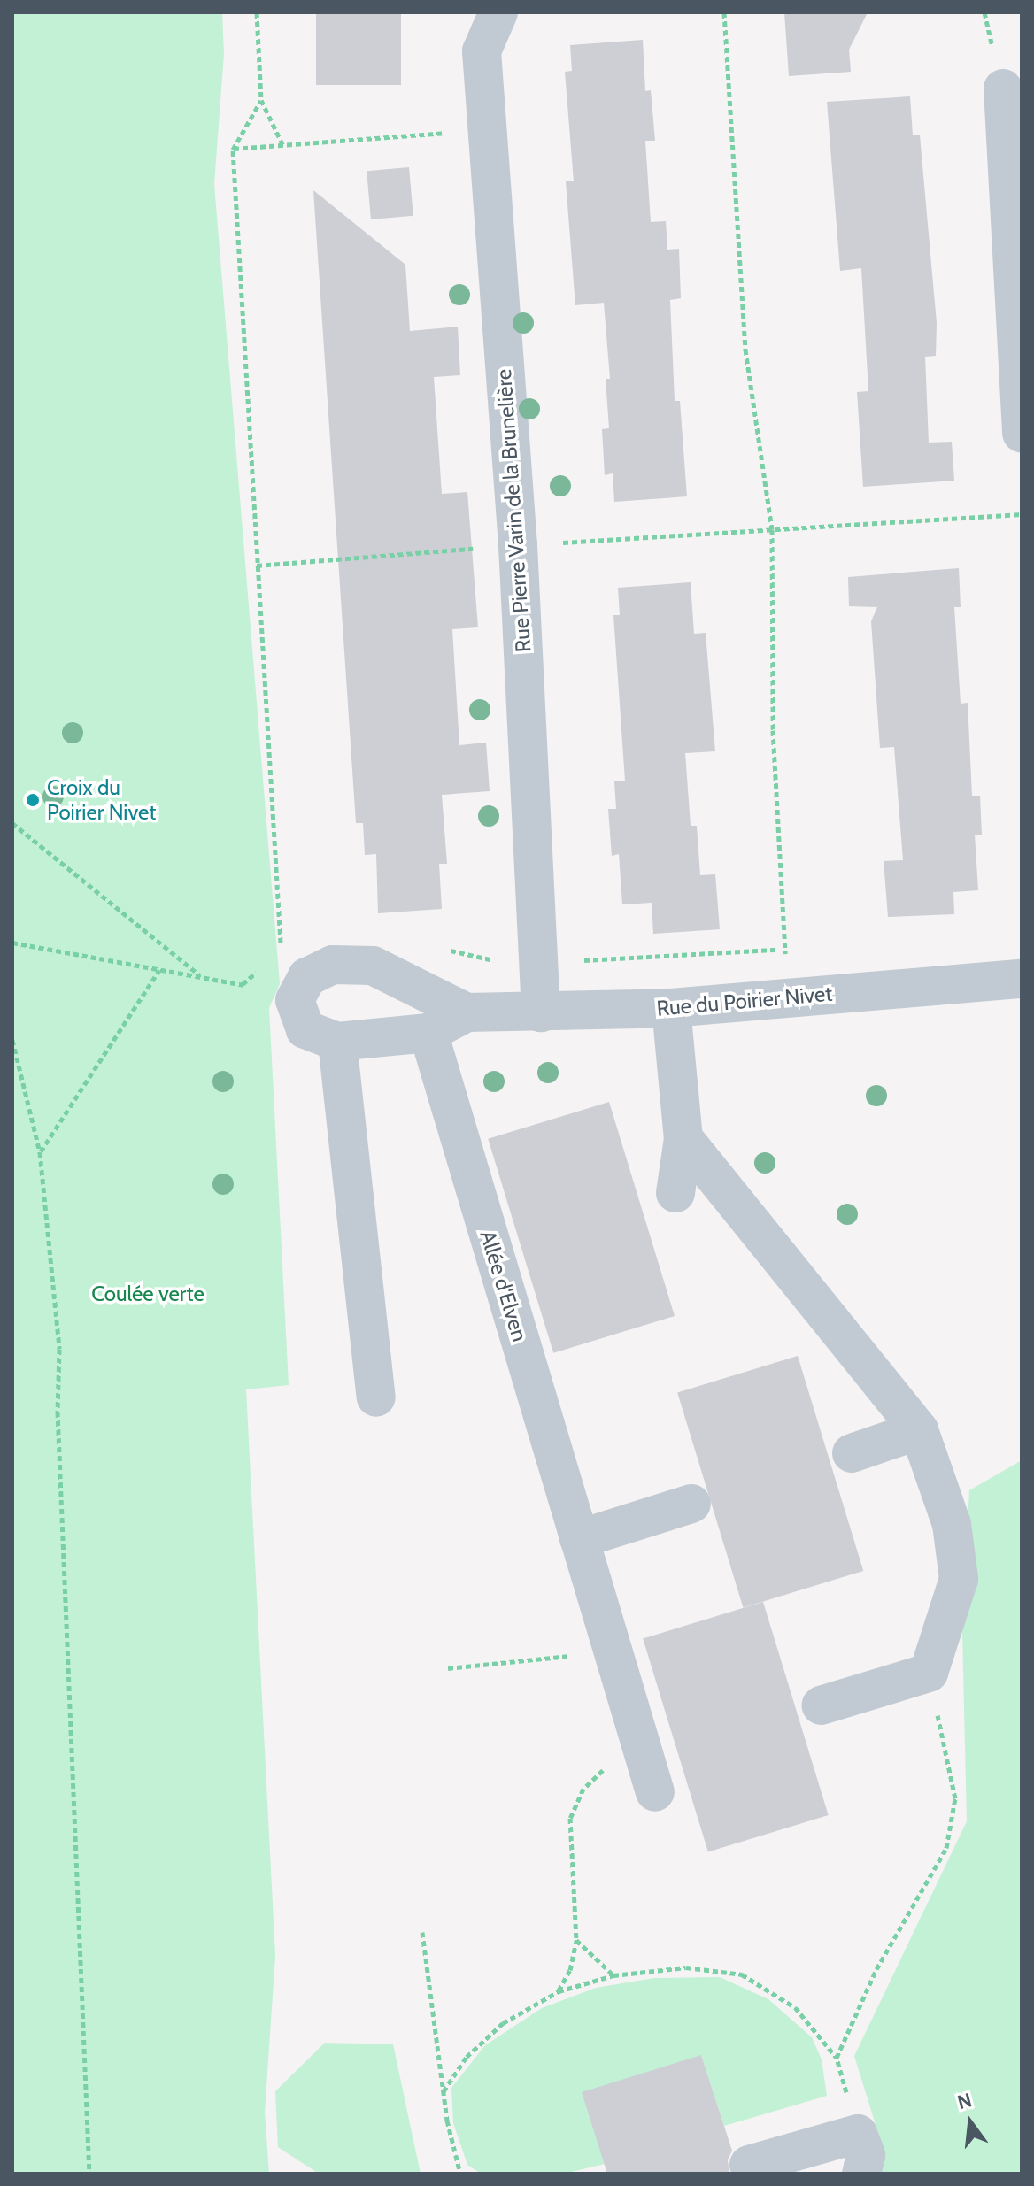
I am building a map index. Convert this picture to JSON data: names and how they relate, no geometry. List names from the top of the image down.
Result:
{
  "streets": {
    "street": ["Rue Pierre Varin de la Brunelière", "Rue du Poirier Nivet", "Allée d'Elven"]
  },
  "crossings": [
    ["Rue Pierre Varin de la Brunelière", "Rue du Poirier Nivet"]
  ],
  "parks": ["Coulée verte"],
  "places": ["Croix du Poirier Nivet"],
  "north": "top"
}
